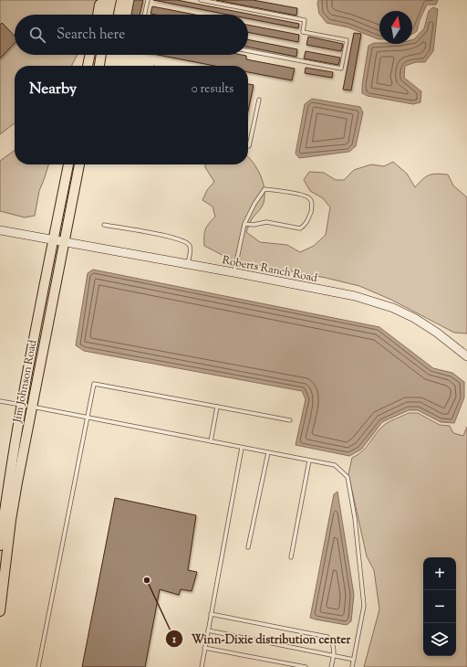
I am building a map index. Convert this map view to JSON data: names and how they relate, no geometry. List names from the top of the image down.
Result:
{
  "streets": {
    "main road": ["Jim Johnson Road"],
    "street": ["Roberts Ranch Road"]
  },
  "crossings": [
    ["Roberts Ranch Road", "Jim Johnson Road"]
  ],
  "places": ["Winn-Dixie distribution center"],
  "north": "top",
  "page": {
    "search": "Search here",
    "heading": ["Nearby", "0 results"],
    "map_buttons": ["+", "−"]
  }
}
